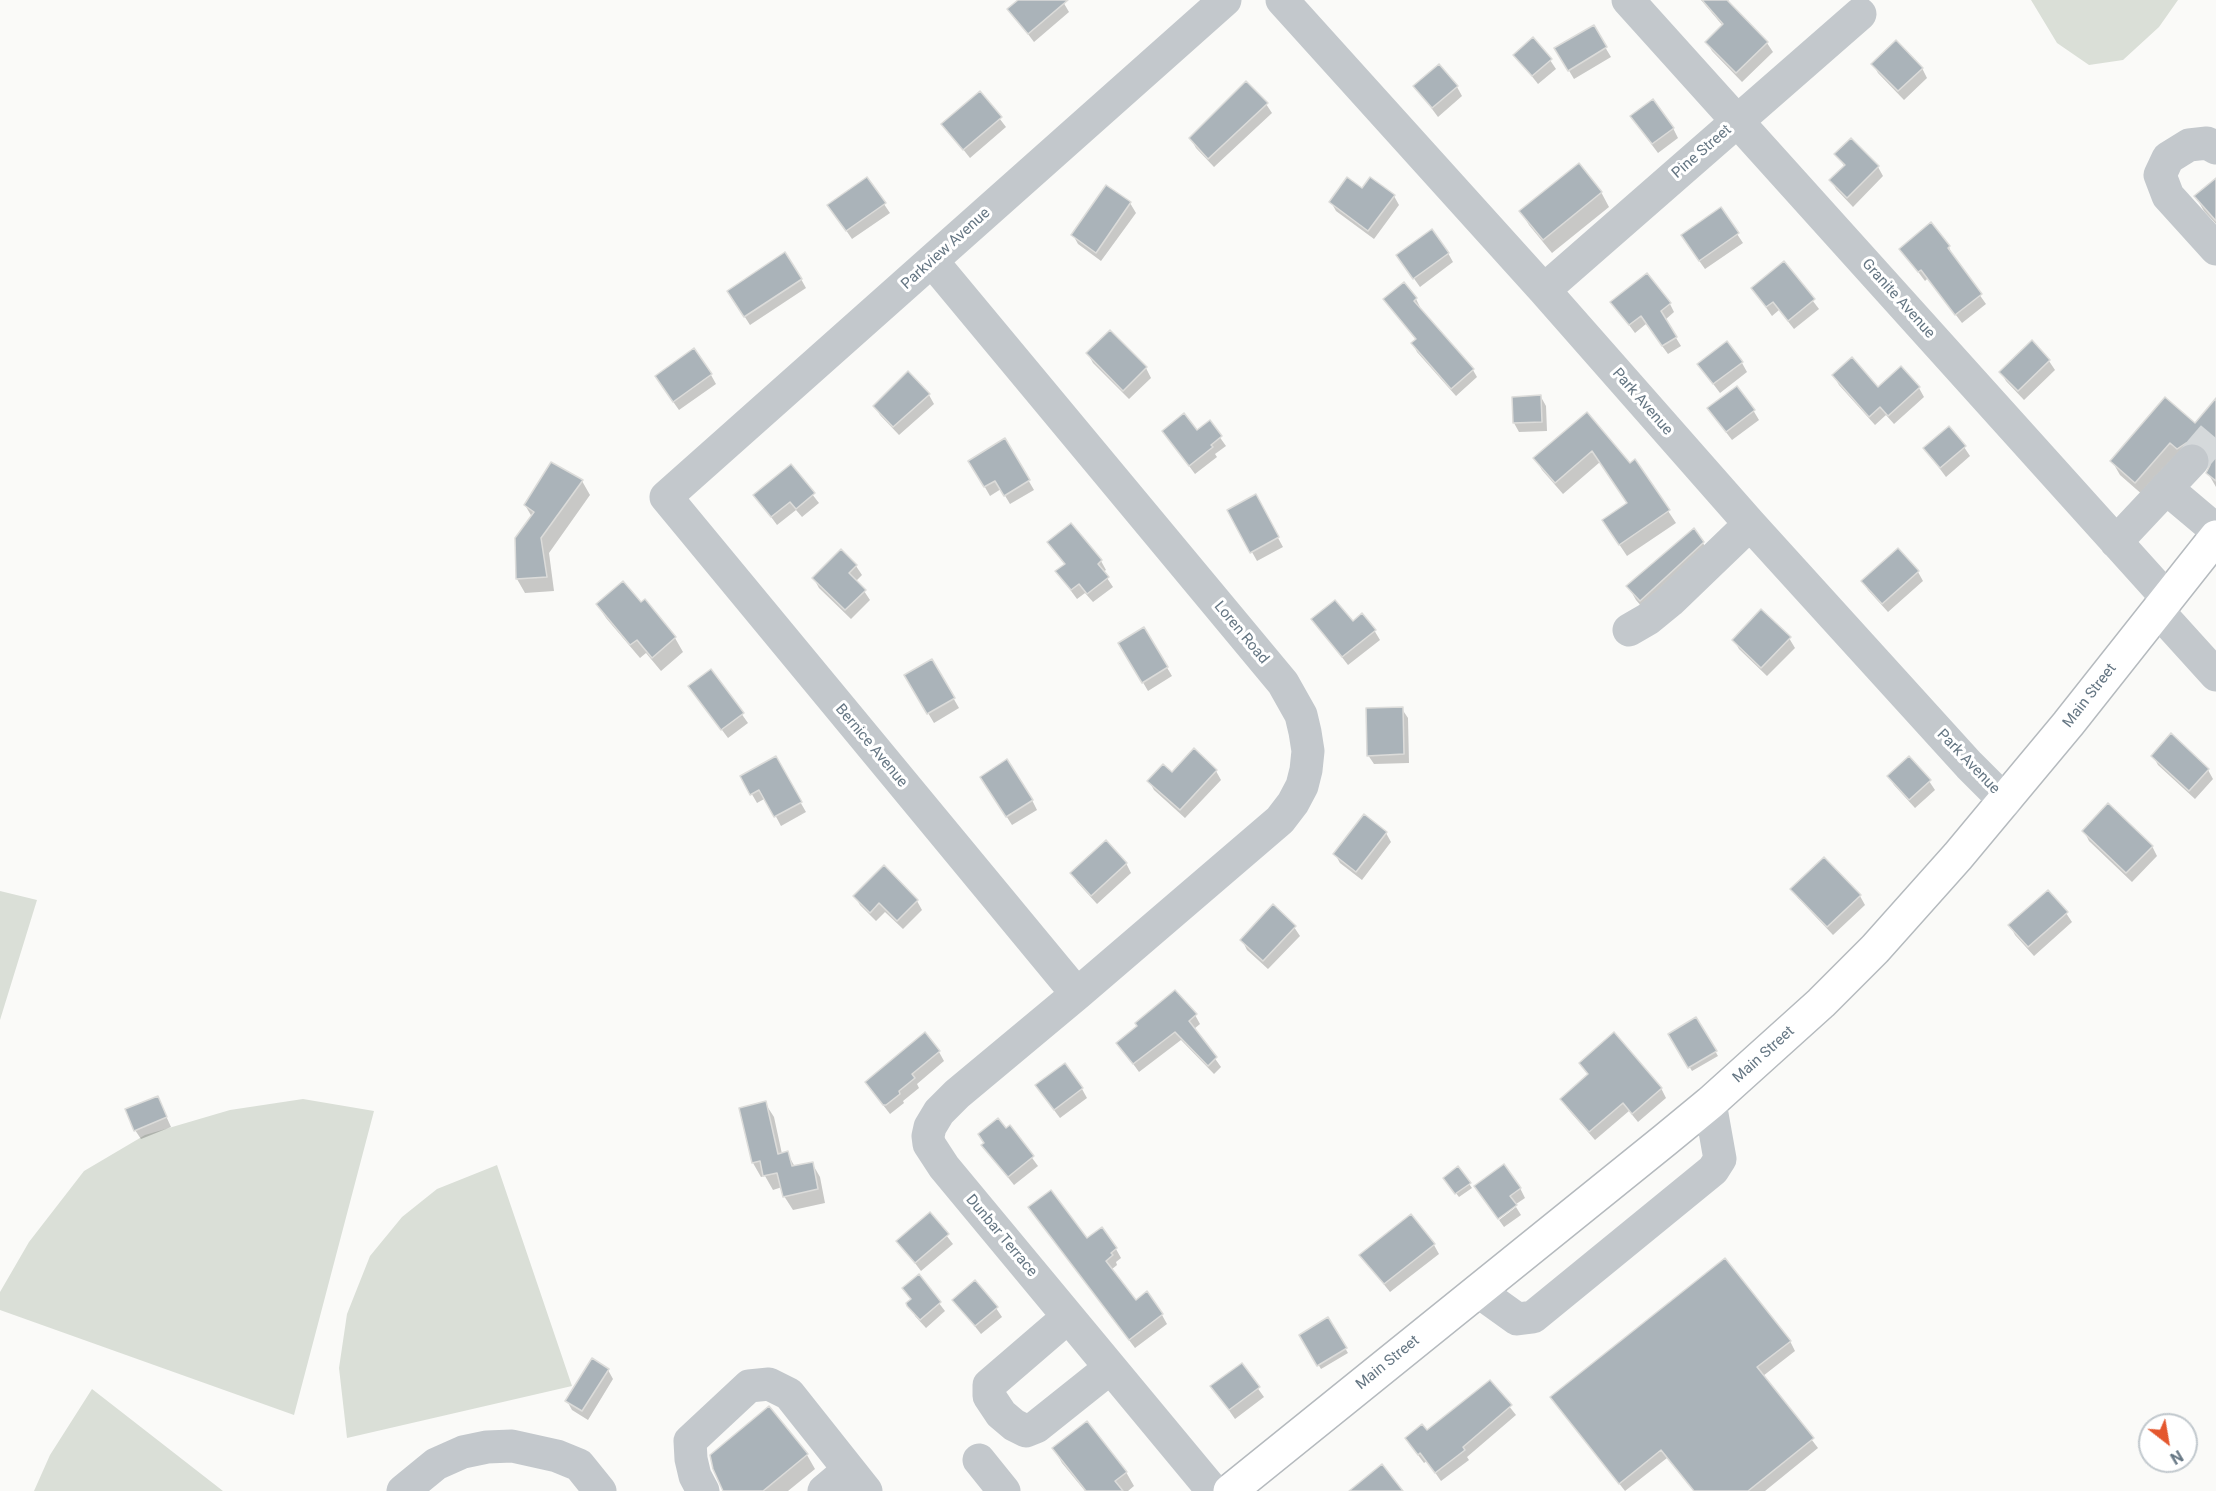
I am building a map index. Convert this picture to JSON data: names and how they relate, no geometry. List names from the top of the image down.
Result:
{
  "streets": {
    "main road": ["Main Street"],
    "street": [
      "Pine Street",
      "Parkview Avenue",
      "Granite Avenue",
      "Park Avenue",
      "Loren Road",
      "Bernice Avenue",
      "Dunbar Terrace"
    ]
  },
  "crossings": [
    ["Pine Street", "Granite Avenue"],
    ["Pine Street", "Park Avenue"],
    ["Parkview Avenue", "Loren Road"],
    ["Parkview Avenue", "Bernice Avenue"],
    ["Granite Avenue", "Main Street"],
    ["Park Avenue", "Main Street"],
    ["Loren Road", "Bernice Avenue"],
    ["Loren Road", "Dunbar Terrace"],
    ["Bernice Avenue", "Dunbar Terrace"]
  ],
  "north": "bottom right"
}
